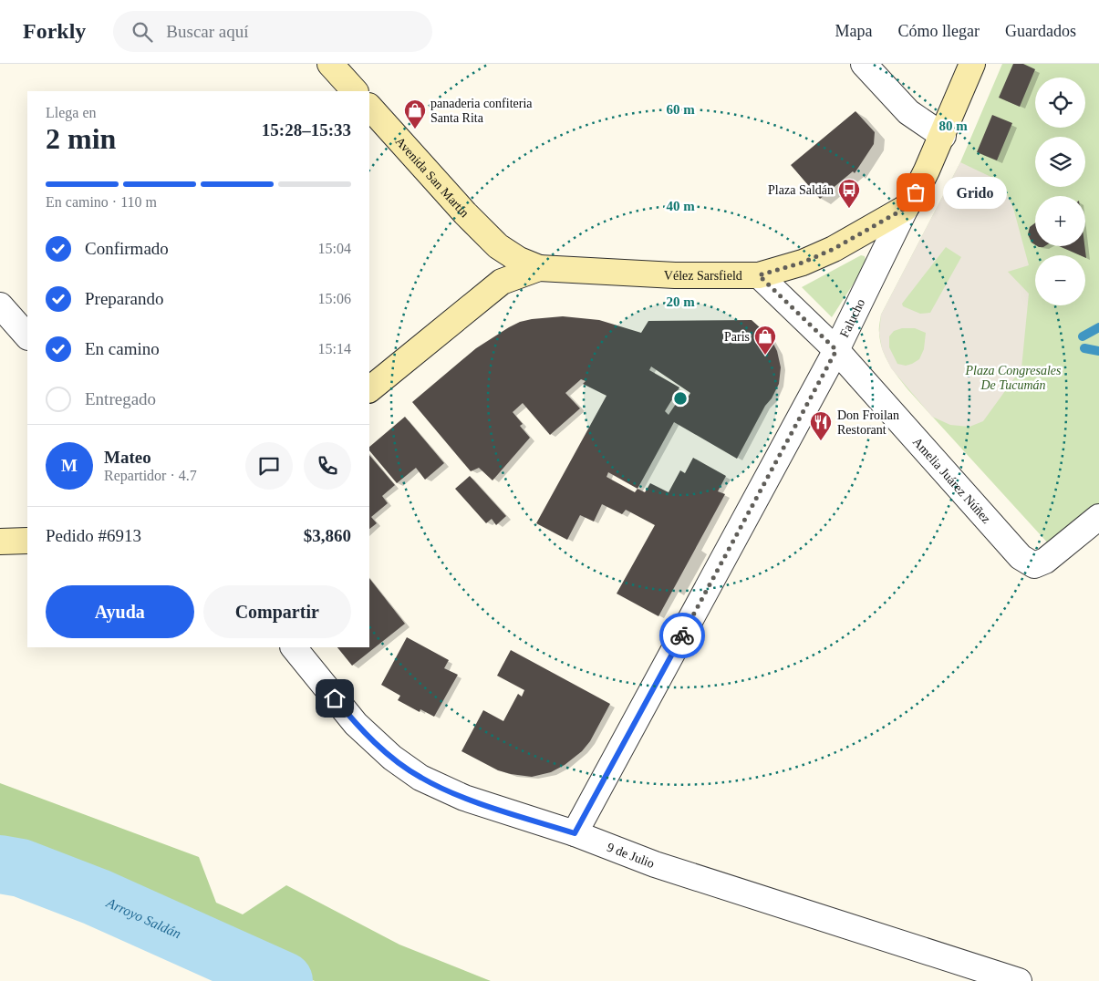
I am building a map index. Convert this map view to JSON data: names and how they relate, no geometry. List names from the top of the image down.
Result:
{
  "streets": {
    "main road": ["Avenida San Martín", "Vélez Sarsfield"],
    "street": ["Falucho", "Amelia Juárez Núñez", "9 de Julio"]
  },
  "crossings": [
    ["Avenida San Martín", "Vélez Sarsfield"],
    ["Vélez Sarsfield", "Falucho"],
    ["Vélez Sarsfield", "Amelia Juárez Núñez"],
    ["Falucho", "Amelia Juárez Núñez"],
    ["Falucho", "9 de Julio"]
  ],
  "water": ["Arroyo Saldán"],
  "parks": ["Plaza Congresales De Tucumán"],
  "places": {
    "shop": ["panaderia confiteria Santa Rita", "Paris"],
    "other": ["Grido"],
    "bus stop": ["Plaza Saldán"],
    "restaurant": ["Don Froilan Restorant"]
  },
  "page": {
    "header": "Forkly",
    "search": "Buscar aquí",
    "nav": ["Mapa", "Cómo llegar", "Guardados"],
    "map_buttons": ["+", "−"],
    "heading": ["2 min", "Llega en", "15:28–15:33"],
    "panel": [
      "Mateo",
      "Repartidor · 4.7",
      "Pedido #6913",
      "$3,860"
    ],
    "bar": "En camino · 110 m",
    "bubble": "Grido",
    "list": [
      ["Confirmado", "15:04"],
      ["Preparando", "15:06"],
      ["En camino", "15:14"],
      "Entregado"
    ],
    "round": "M",
    "buttons": ["Ayuda", "Compartir"]
  },
  "rings": [
    "60 m",
    "80 m",
    "40 m",
    "20 m"
  ]
}
